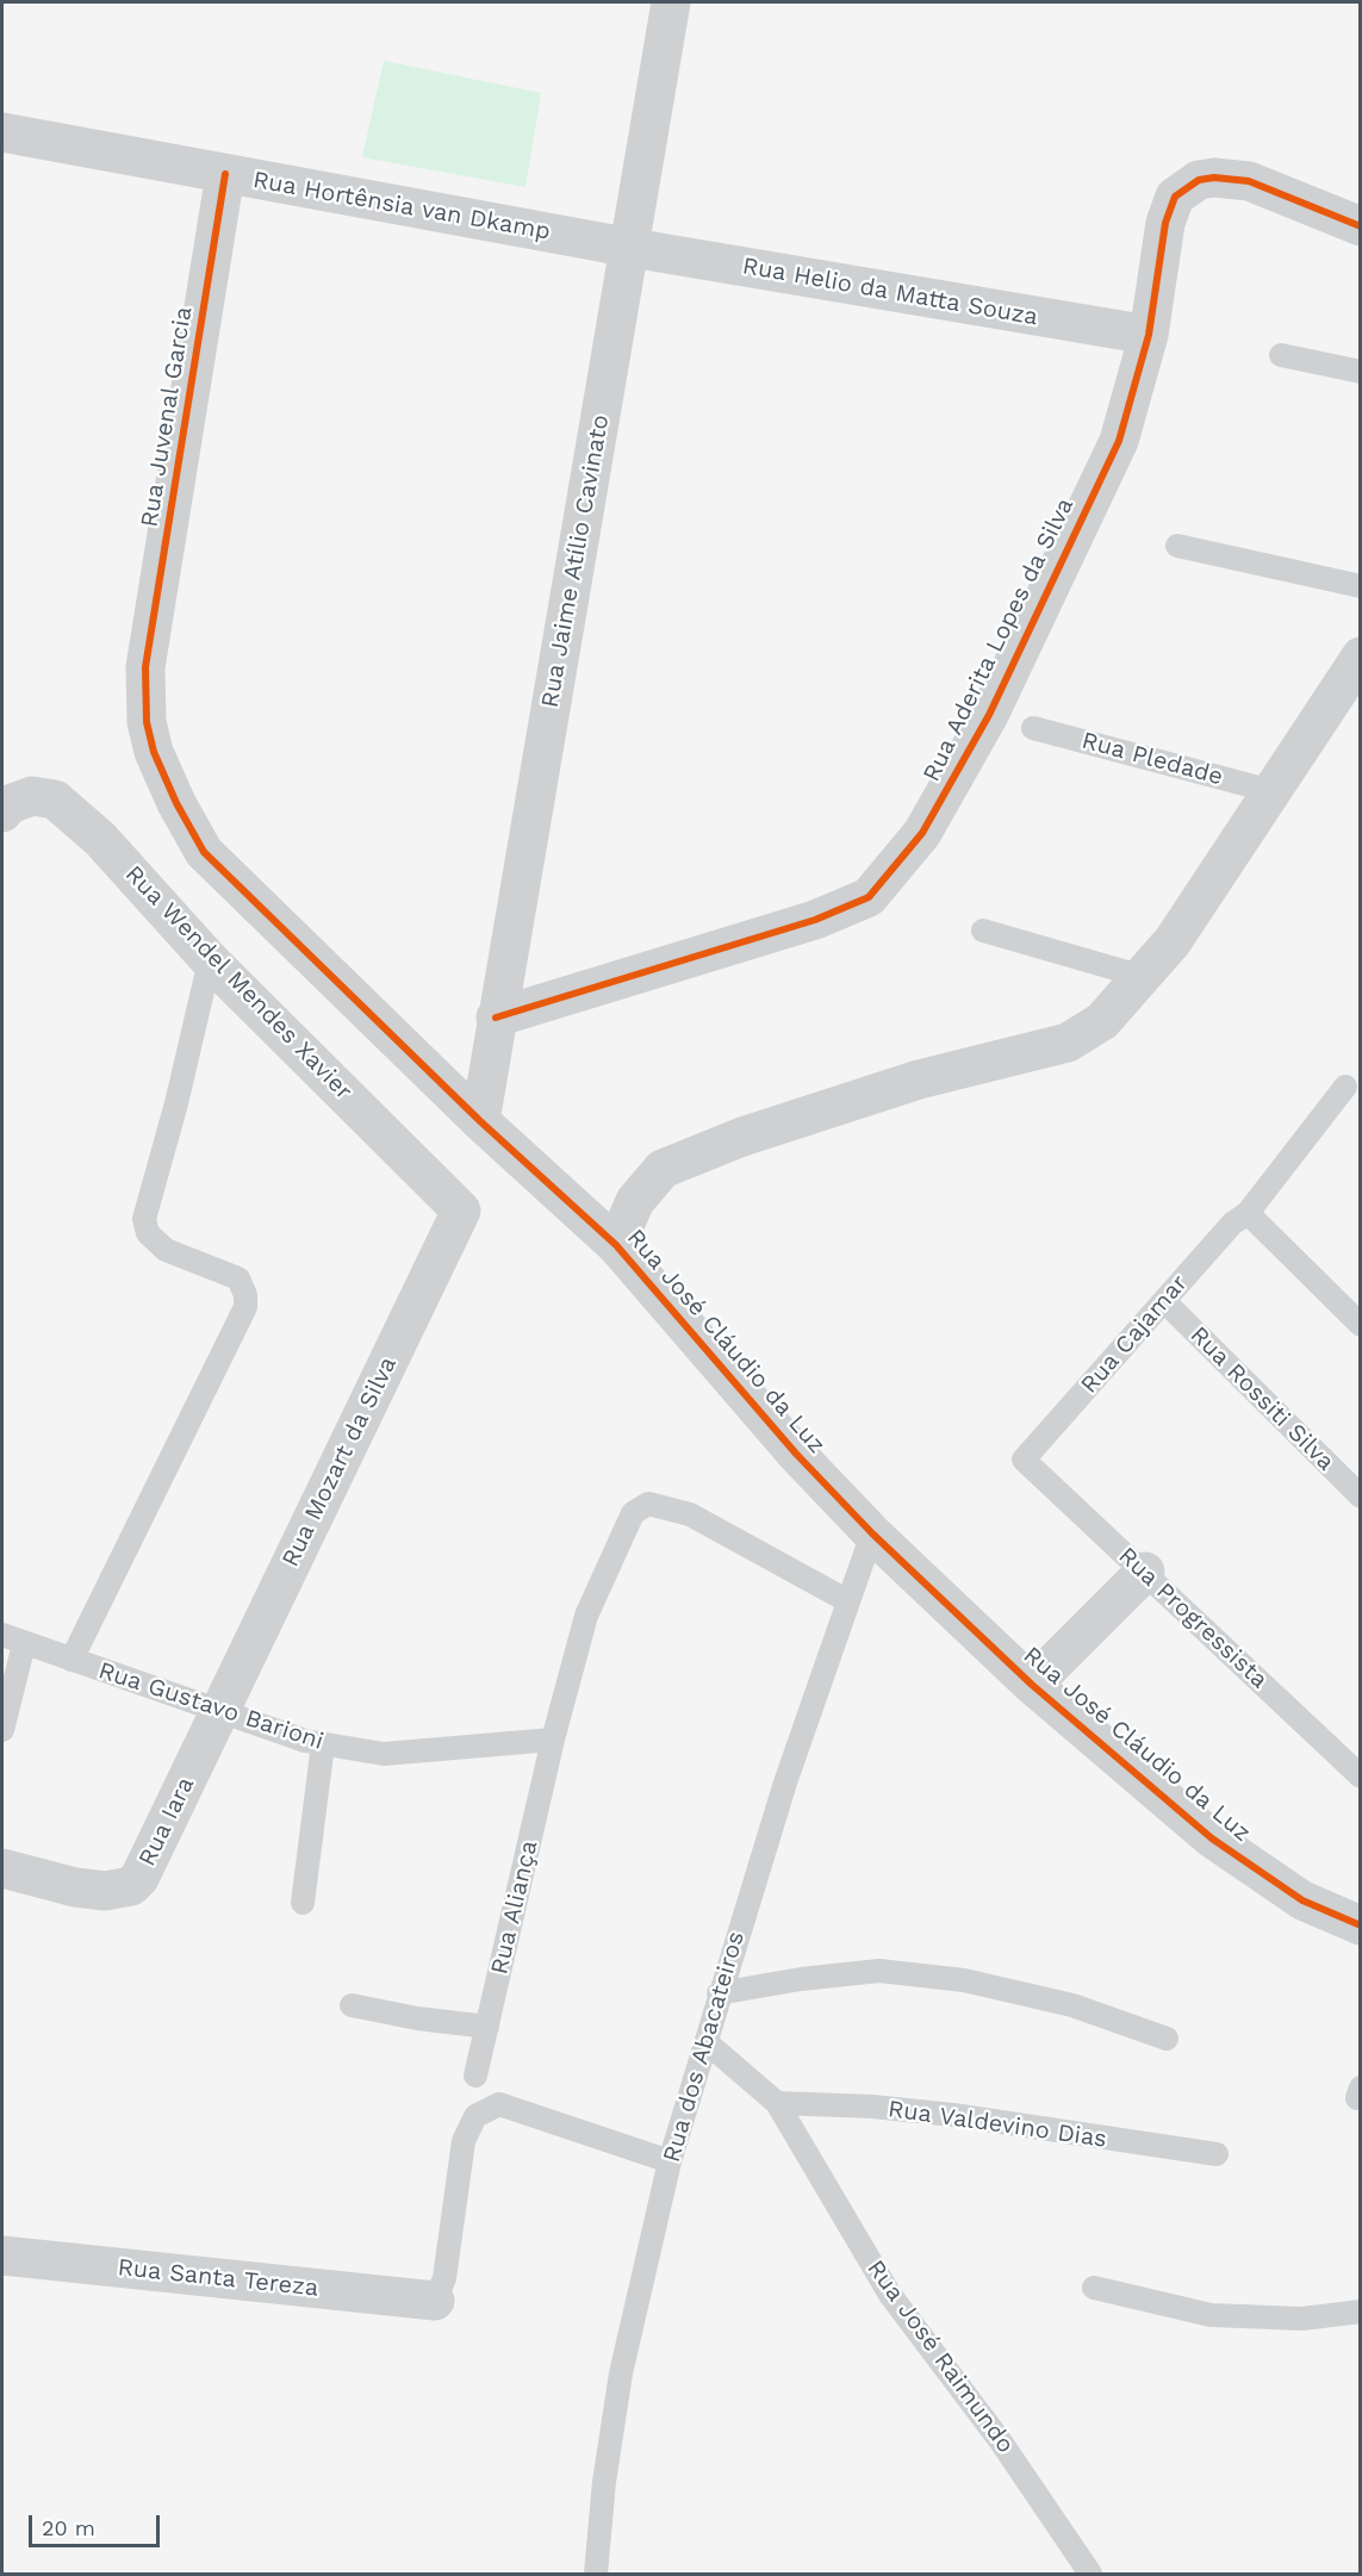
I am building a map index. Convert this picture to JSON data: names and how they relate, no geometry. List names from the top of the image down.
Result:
{
  "streets": {
    "street": [
      "Rua Hortênsia van Dkamp",
      "Rua Helio da Matta Souza",
      "Rua Juvenal Garcia",
      "Rua Jaime Atílio Cavinato",
      "Rua Aderita Lopes da Silva",
      "Rua Wendel Mendes Xavier",
      "Rua José Cláudio da Luz",
      "Rua Mozart da Silva",
      "Rua Iara",
      "Rua Santa Tereza"
    ],
    "lane": [
      "Rua Pledade",
      "Rua Cajamar",
      "Rua Rossiti Silva",
      "Rua Progressista",
      "Rua Gustavo Barioni",
      "Rua Aliança",
      "Rua dos Abacateiros",
      "Rua Valdevino Dias",
      "Rua José Raimundo"
    ]
  },
  "crossings": [
    ["Rua Hortênsia van Dkamp", "Rua Helio da Matta Souza"],
    ["Rua Hortênsia van Dkamp", "Rua Juvenal Garcia"],
    ["Rua Hortênsia van Dkamp", "Rua Jaime Atílio Cavinato"],
    ["Rua Helio da Matta Souza", "Rua Jaime Atílio Cavinato"],
    ["Rua Helio da Matta Souza", "Rua Aderita Lopes da Silva"],
    ["Rua Juvenal Garcia", "Rua José Cláudio da Luz"],
    ["Rua Jaime Atílio Cavinato", "Rua Aderita Lopes da Silva"],
    ["Rua Jaime Atílio Cavinato", "Rua José Cláudio da Luz"],
    ["Rua Wendel Mendes Xavier", "Rua Mozart da Silva"],
    ["Rua Cajamar", "Rua Rossiti Silva"],
    ["Rua Cajamar", "Rua Progressista"],
    ["Rua José Cláudio da Luz", "Rua dos Abacateiros"],
    ["Rua Mozart da Silva", "Rua Gustavo Barioni"],
    ["Rua Mozart da Silva", "Rua Iara"],
    ["Rua Gustavo Barioni", "Rua Iara"],
    ["Rua Gustavo Barioni", "Rua Aliança"],
    ["Rua Aliança", "Rua dos Abacateiros"],
    ["Rua dos Abacateiros", "Rua José Raimundo"],
    ["Rua Valdevino Dias", "Rua José Raimundo"]
  ],
  "scale_bar": "20 m"
}
